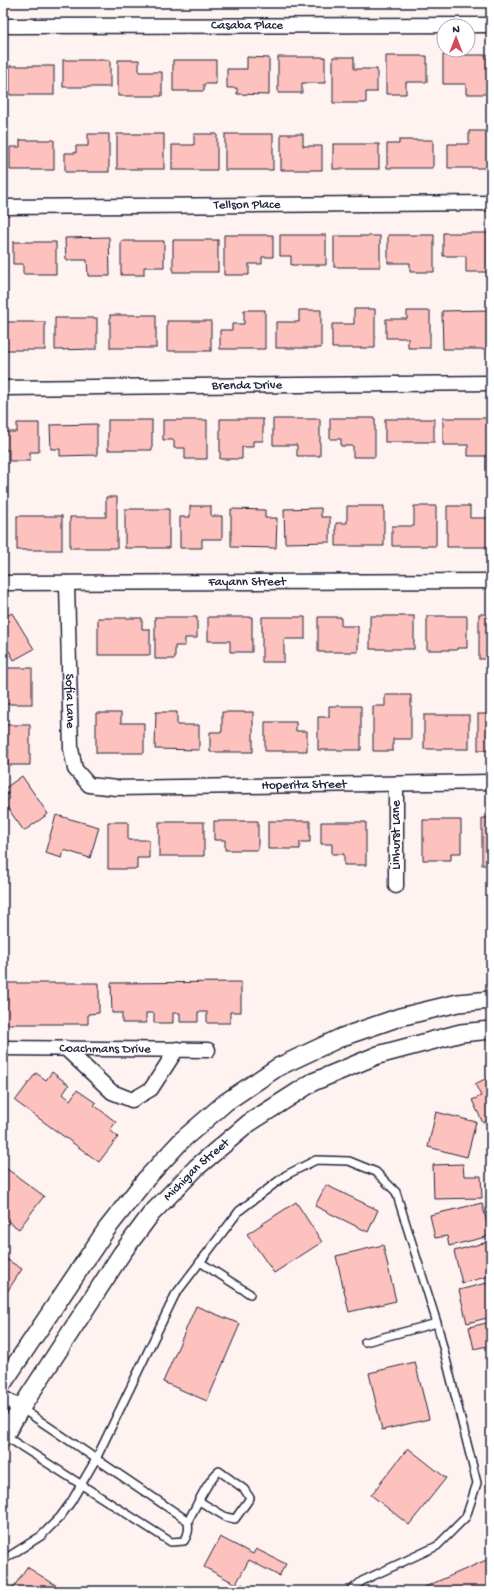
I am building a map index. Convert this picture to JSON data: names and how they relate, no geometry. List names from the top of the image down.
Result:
{
  "streets": {
    "street": [
      "Casaba Place",
      "Tellson Place",
      "Brenda Drive",
      "Fayann Street",
      "Sofia Lane",
      "Hoperita Street",
      "Linhurst Lane",
      "Coachmans Drive",
      "Michigan Street"
    ]
  },
  "crossings": [
    ["Fayann Street", "Sofia Lane"],
    ["Sofia Lane", "Hoperita Street"],
    ["Hoperita Street", "Linhurst Lane"]
  ],
  "north": "top"
}
